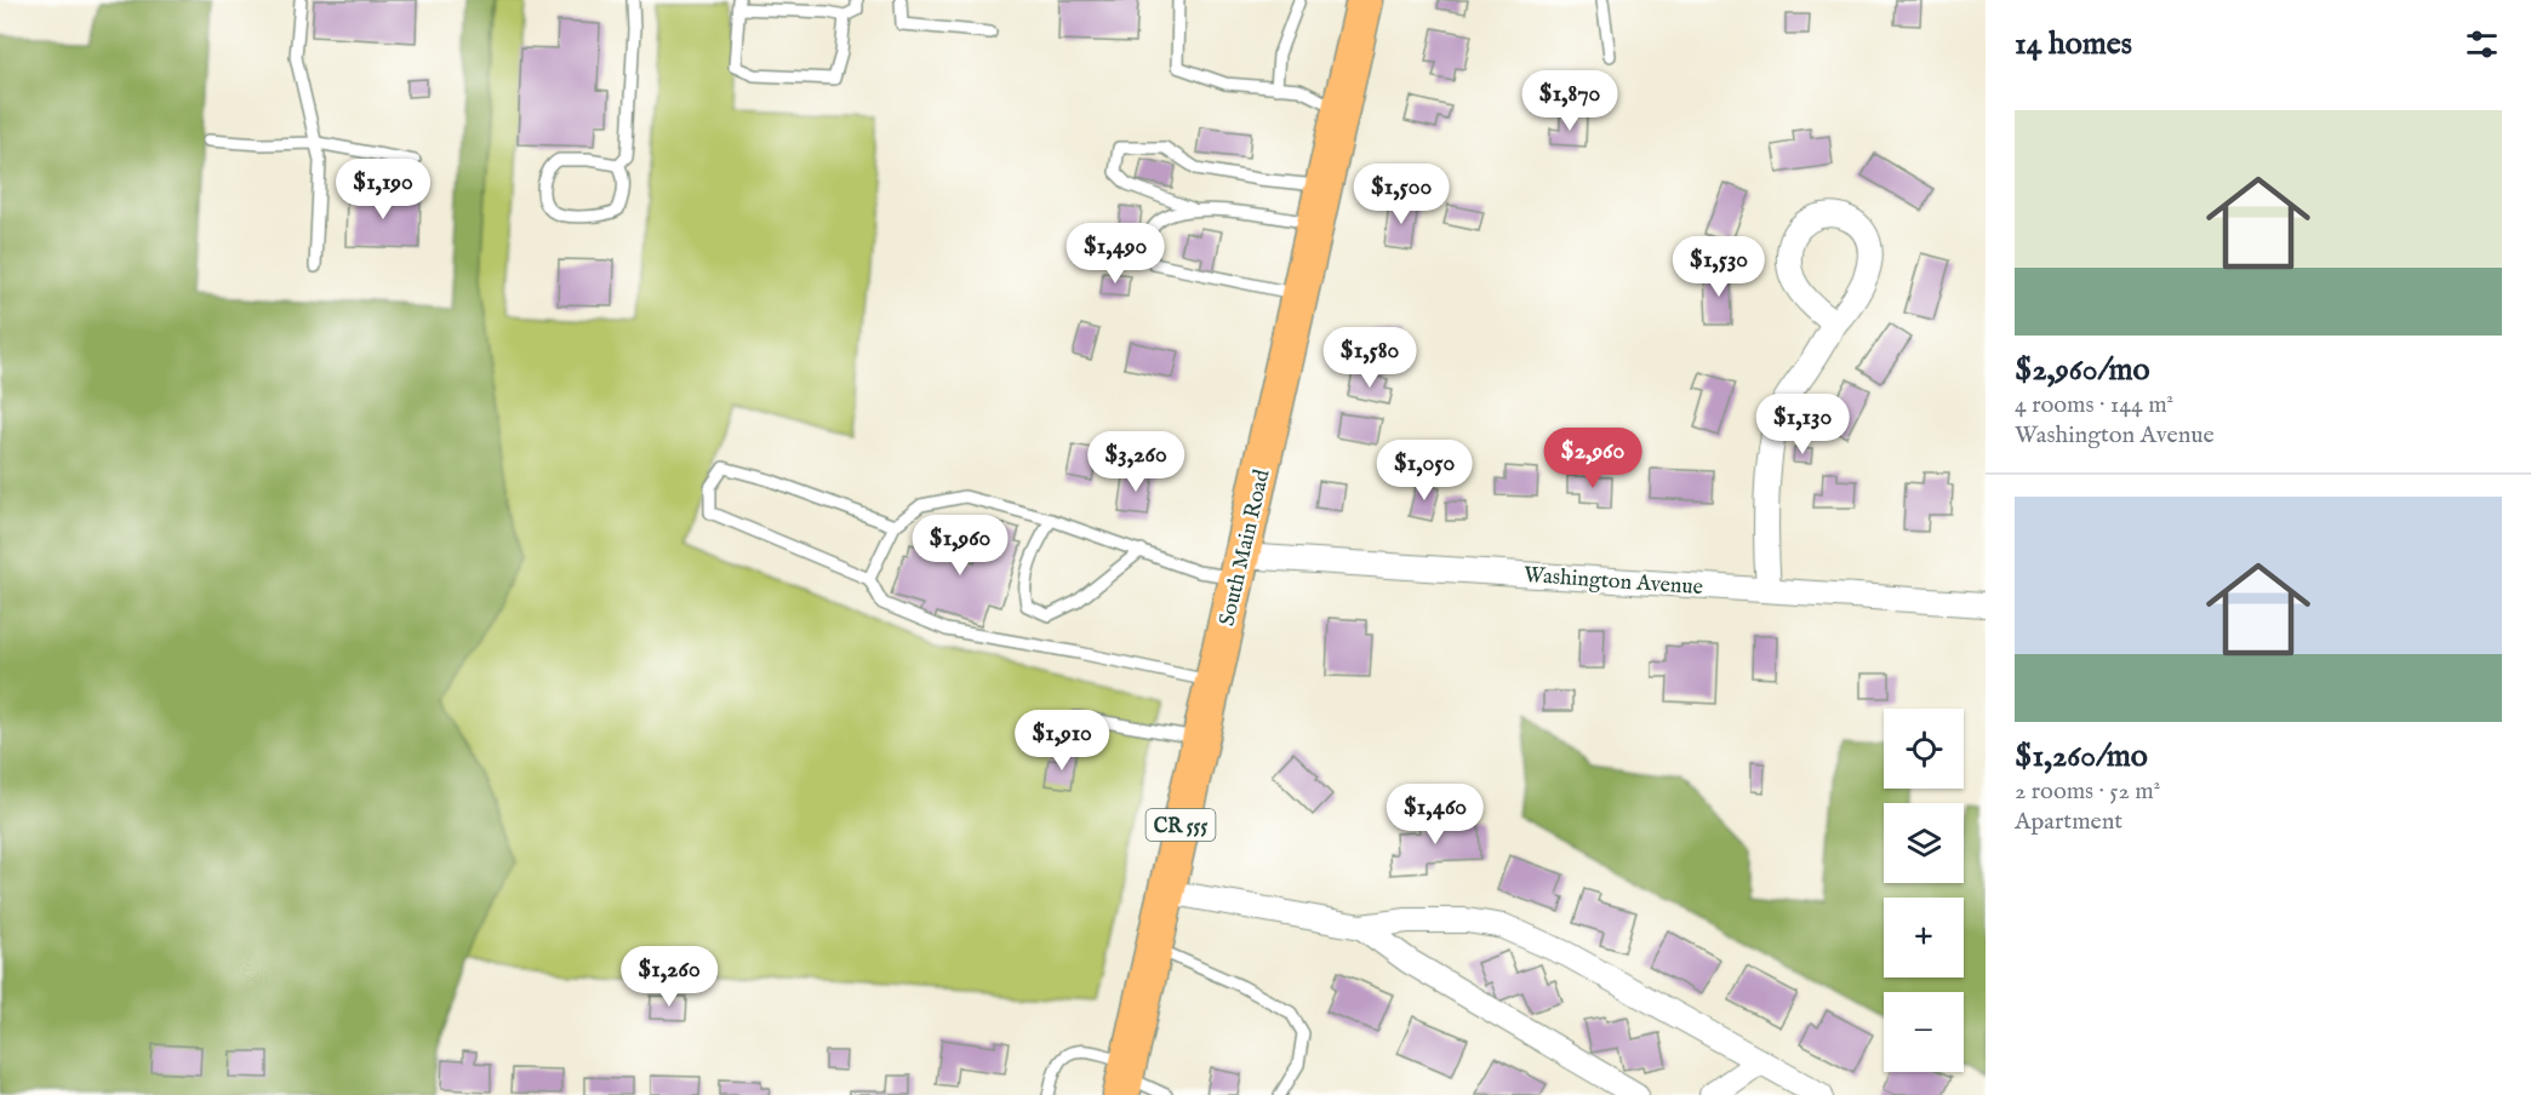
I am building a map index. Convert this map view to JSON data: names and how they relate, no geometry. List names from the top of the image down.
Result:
{
  "streets": {
    "main road": ["South Main Road", "CR 555"],
    "street": ["Washington Avenue"]
  },
  "crossings": [
    ["South Main Road", "Washington Avenue"]
  ],
  "page": {
    "heading": "14 homes",
    "price": [
      "$1,870",
      "$1,190",
      "$1,500",
      "$1,490",
      "$1,530",
      "$1,580",
      "$1,130",
      "$2,960",
      "$3,260",
      "$1,050",
      "$1,960",
      "$1,910",
      "$1,460",
      "$1,260"
    ],
    "list": [
      {
        "name": "$2,960/mo",
        "note": "4 rooms · 144 m² · Washington Avenue"
      },
      {
        "name": "$1,260/mo",
        "note": "2 rooms · 52 m² · Apartment"
      }
    ],
    "map_buttons": ["+", "−"]
  }
}
